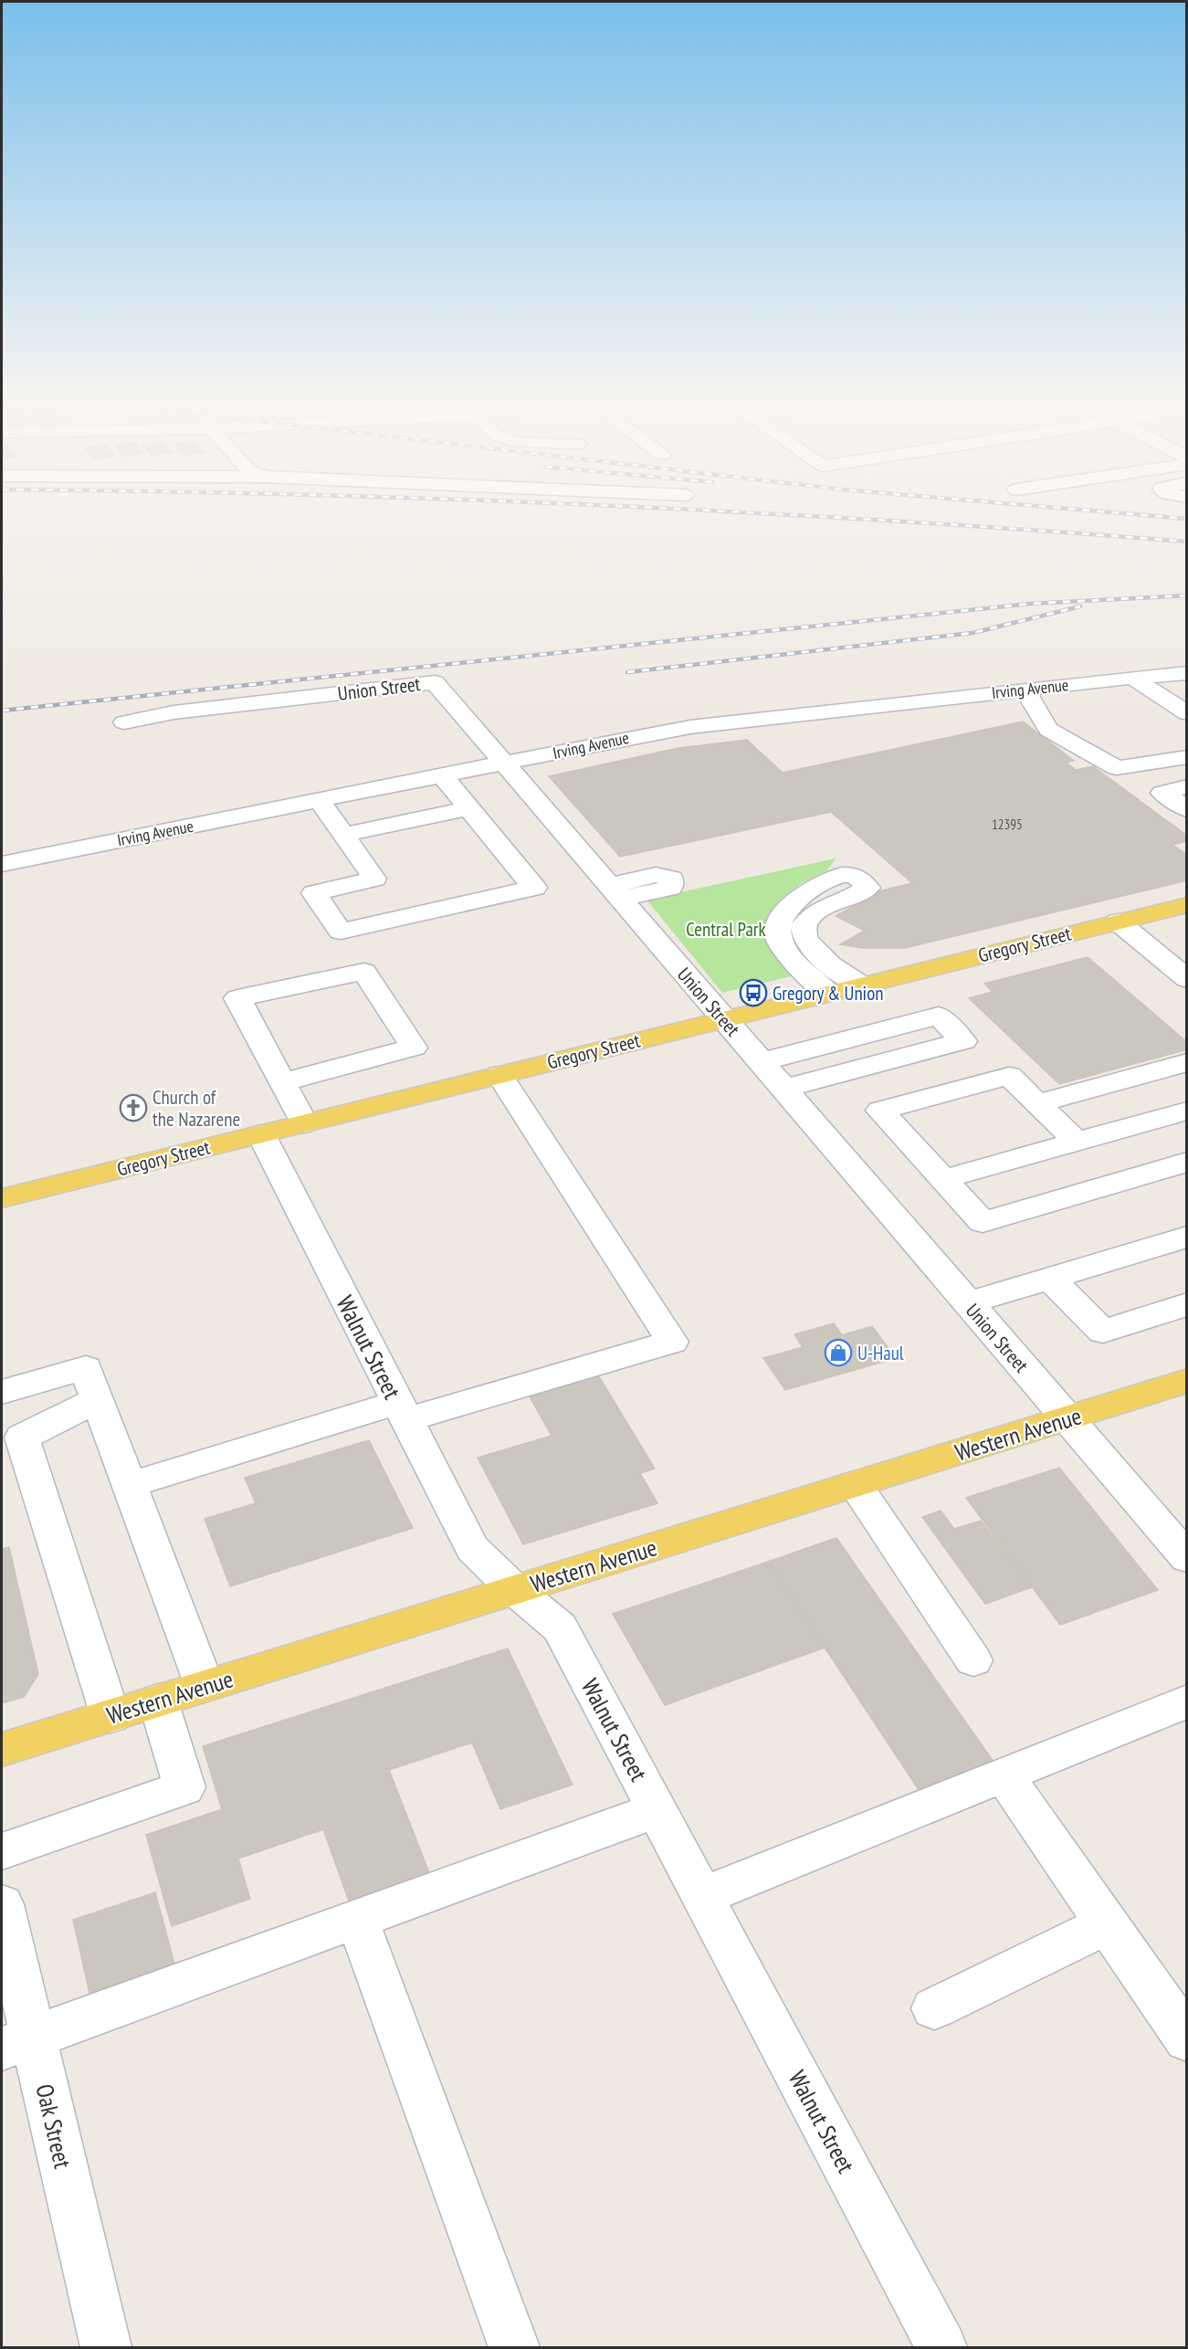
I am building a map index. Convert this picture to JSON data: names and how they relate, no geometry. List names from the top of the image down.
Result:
{
  "streets": {
    "main road": ["Gregory Street", "Western Avenue"],
    "street": [
      "Union Street",
      "Irving Avenue",
      "Walnut Street",
      "Oak Street"
    ]
  },
  "crossings": [
    ["Union Street", "Irving Avenue"],
    ["Union Street", "Gregory Street"],
    ["Union Street", "Western Avenue"],
    ["Gregory Street", "Walnut Street"],
    ["Walnut Street", "Western Avenue"]
  ],
  "parks": ["Central Park"],
  "places": {
    "bus stop": ["Gregory & Union"],
    "church": ["Church of the Nazarene"],
    "shop": ["U-Haul"]
  },
  "house_numbers": ["12395"]
}
